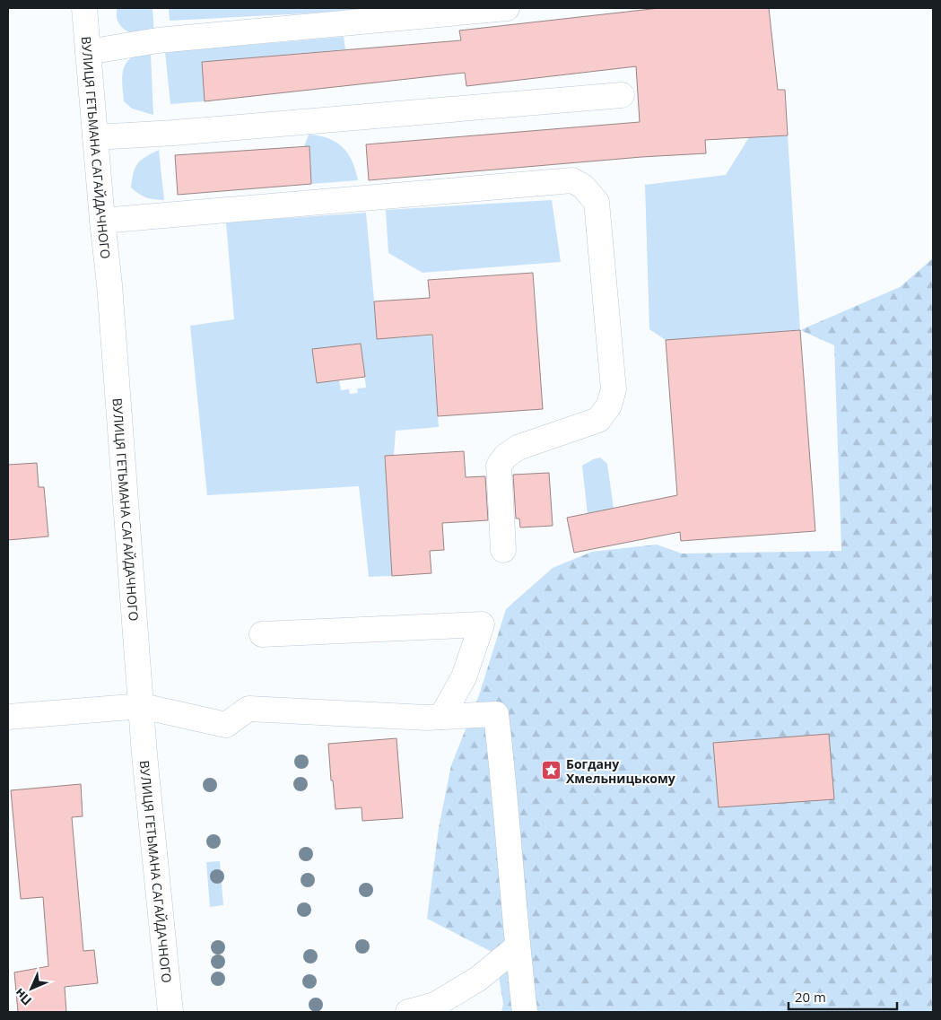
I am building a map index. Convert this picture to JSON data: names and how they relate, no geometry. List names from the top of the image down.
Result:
{
  "streets": {
    "street": ["ВУЛИЦЯ ГЕТЬМАНА САГАЙДАЧНОГО"]
  },
  "places": {
    "place": ["Богдану Хмельницькому"]
  },
  "scale_bar": "20 m",
  "north": "bottom left"
}
